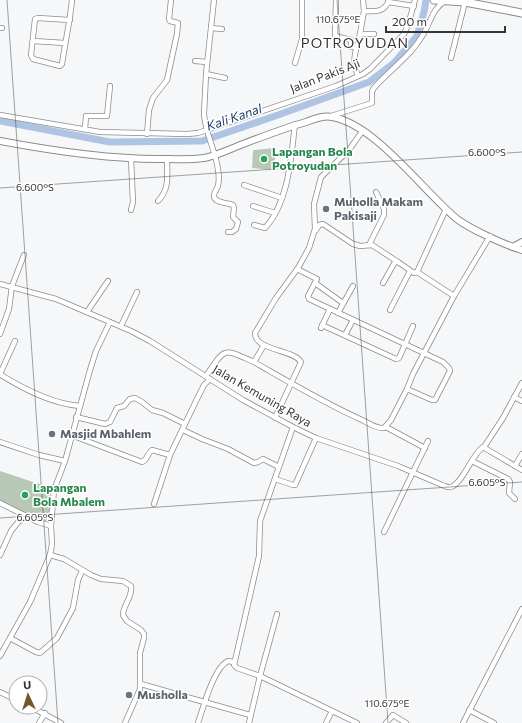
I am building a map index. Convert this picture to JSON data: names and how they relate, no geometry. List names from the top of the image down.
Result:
{
  "streets": {
    "street": ["Jalan Pakis Aji", "Jalan Kemuning Raya"]
  },
  "districts": ["POTROYUDAN"],
  "water": ["Kali Kanal"],
  "places": [
    "Lapangan Bola Potroyudan",
    "Muholla Makam Pakisaji",
    "Masjid Mbahlem",
    "Lapangan Bola Mbalem",
    "Musholla"
  ],
  "scale_bar": "200 m",
  "north": "top",
  "coordinates": ["110.675°E", "6.600°S", "6.605°S"]
}
